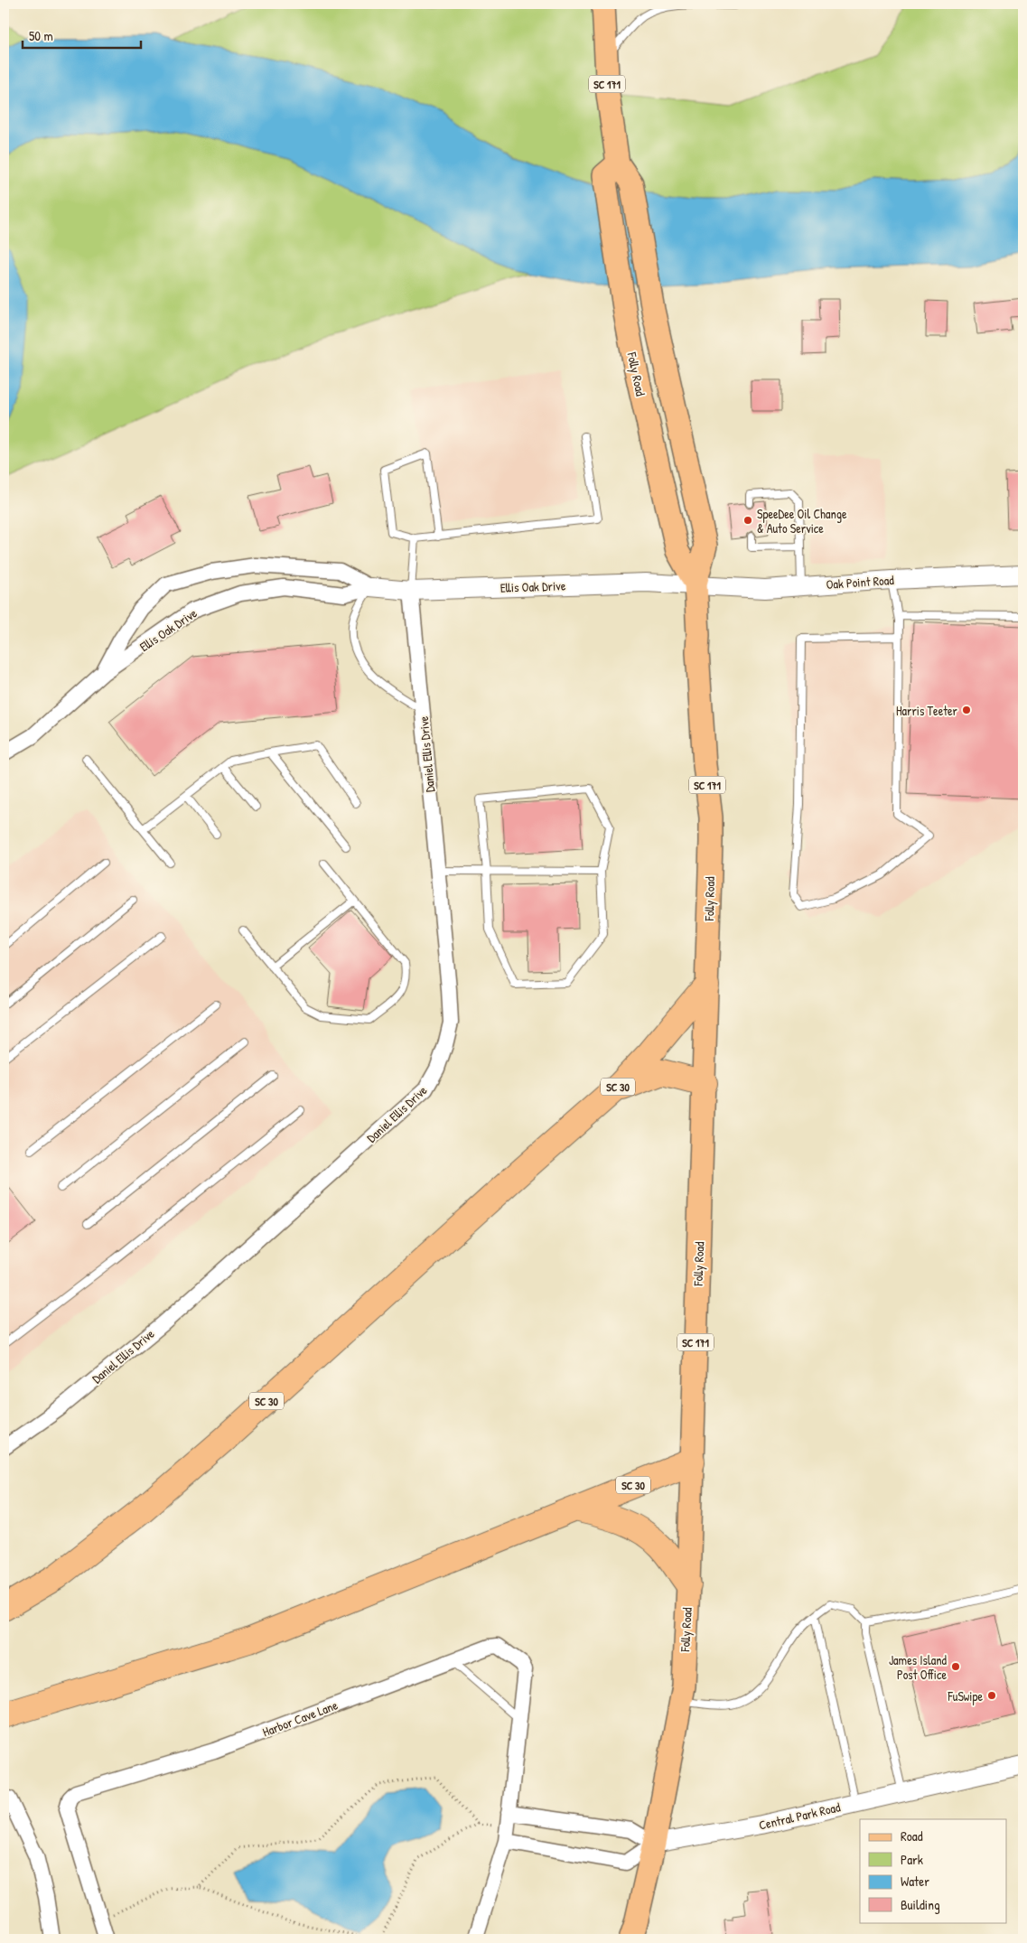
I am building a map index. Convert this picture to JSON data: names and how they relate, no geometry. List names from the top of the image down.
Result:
{
  "streets": {
    "highway": ["SC 30"],
    "main road": ["SC 171", "Folly Road"],
    "street": [
      "Oak Point Road",
      "Ellis Oak Drive",
      "Daniel Ellis Drive",
      "Harbor Cave Lane",
      "Central Park Road"
    ]
  },
  "crossings": [
    ["Folly Road", "Oak Point Road"],
    ["Folly Road", "Ellis Oak Drive"],
    ["Folly Road", "SC 30"],
    ["Folly Road", "Central Park Road"],
    ["Oak Point Road", "Ellis Oak Drive"],
    ["Ellis Oak Drive", "Daniel Ellis Drive"]
  ],
  "places": [
    "SpeeDee Oil Change & Auto Service",
    "Harris Teeter",
    "James Island Post Office",
    "FuSwipe"
  ],
  "legend": [
    "Road",
    "Park",
    "Water",
    "Building"
  ],
  "scale_bar": "50 m"
}
